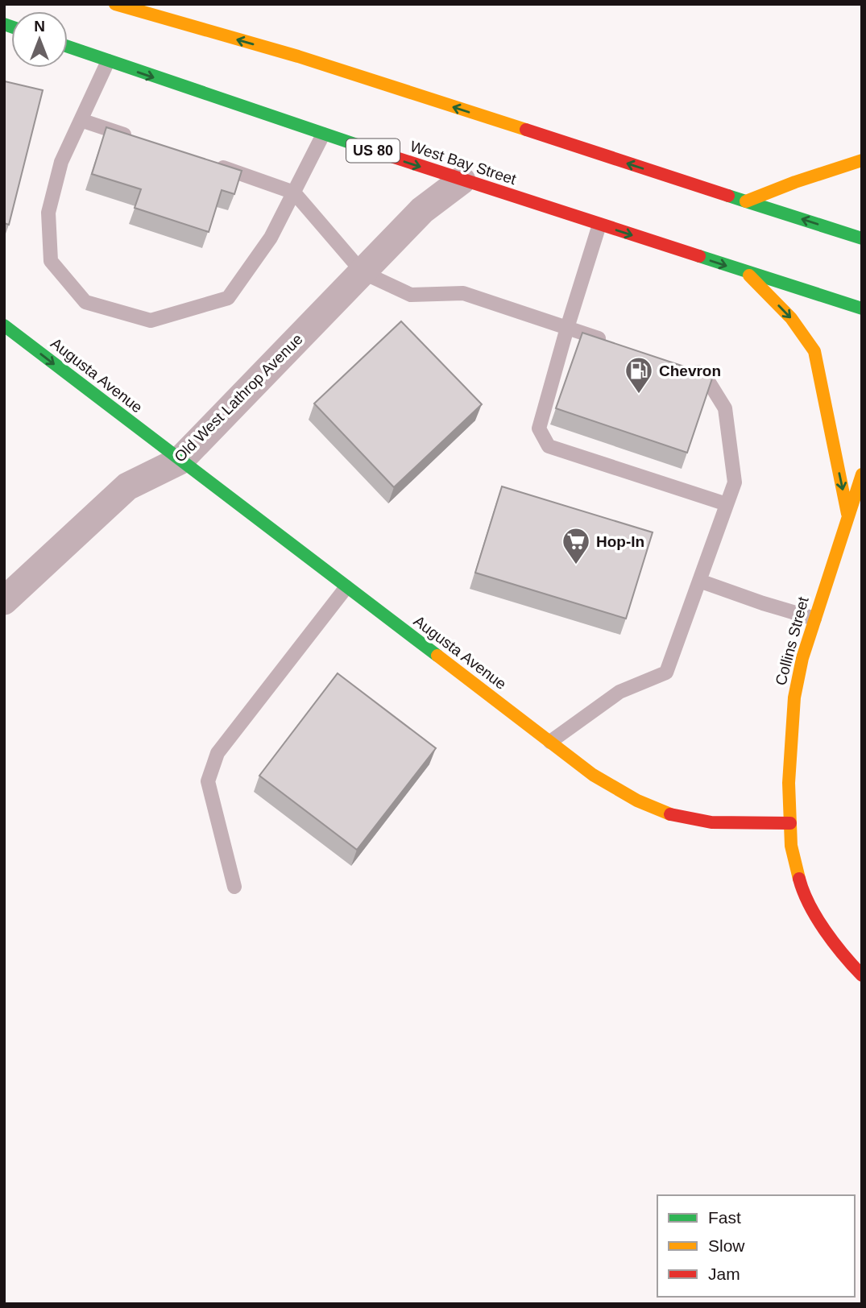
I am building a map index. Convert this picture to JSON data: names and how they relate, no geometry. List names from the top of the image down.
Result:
{
  "streets": {
    "main road": [
      "US 80",
      "West Bay Street",
      "Augusta Avenue",
      "Collins Street"
    ],
    "street": ["Old West Lathrop Avenue"]
  },
  "crossings": [
    ["West Bay Street", "Old West Lathrop Avenue"],
    ["Augusta Avenue", "Old West Lathrop Avenue"],
    ["Augusta Avenue", "Collins Street"]
  ],
  "places": {
    "fuel station": ["Chevron"],
    "supermarket": ["Hop-In"]
  },
  "legend": ["Fast", "Slow", "Jam"],
  "north": "top"
}
